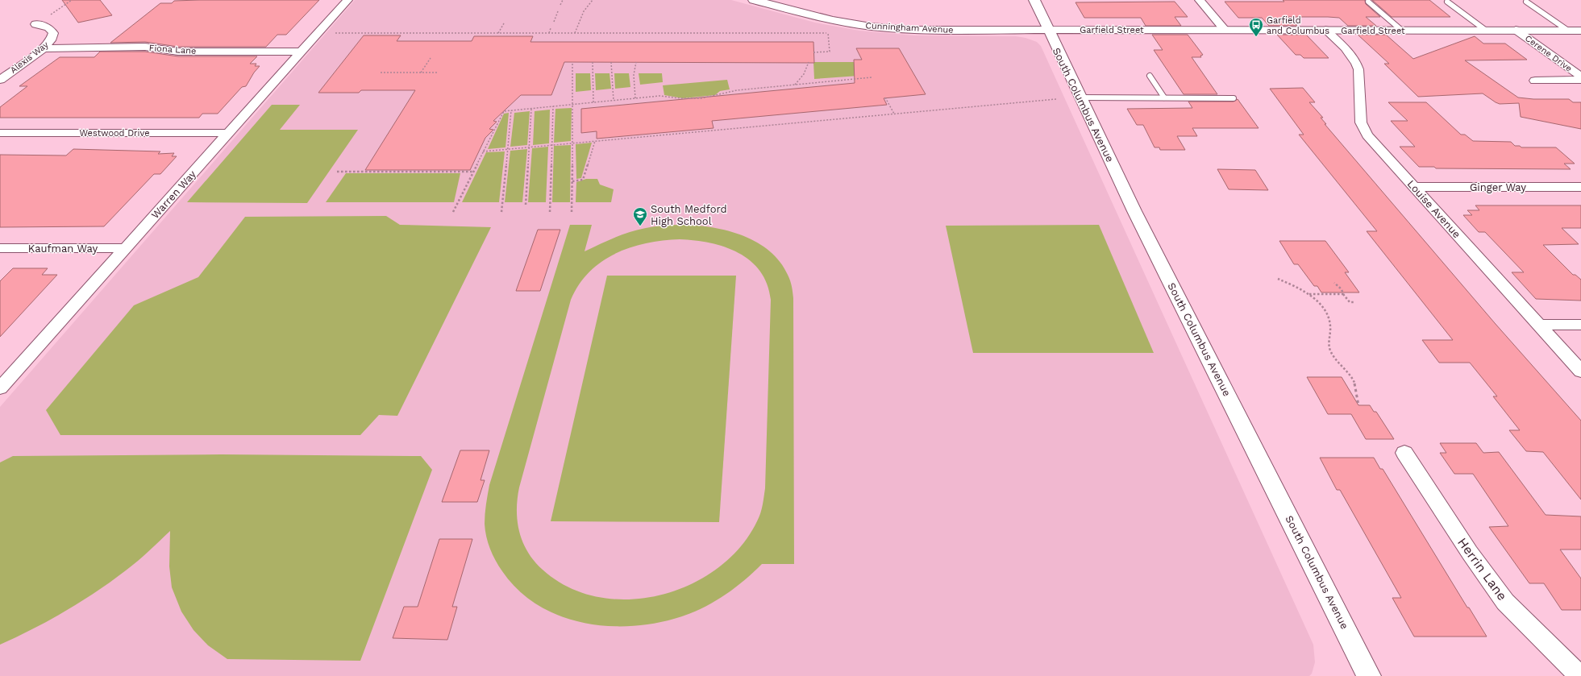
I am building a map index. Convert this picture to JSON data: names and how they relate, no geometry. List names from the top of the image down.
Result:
{
  "streets": {
    "main road": ["Cunningham Avenue", "Garfield Street", "South Columbus Avenue"],
    "street": [
      "Fiona Lane",
      "Cerene Drive",
      "Alexis Way",
      "Westwood Drive",
      "Ginger Way",
      "Warren Way",
      "Louise Avenue",
      "Kaufman Way",
      "Herrin Lane"
    ]
  },
  "crossings": [
    ["Cunningham Avenue", "Garfield Street"],
    ["Cunningham Avenue", "South Columbus Avenue"],
    ["Garfield Street", "Cerene Drive"],
    ["Garfield Street", "South Columbus Avenue"],
    ["Garfield Street", "Louise Avenue"],
    ["Fiona Lane", "Alexis Way"],
    ["Fiona Lane", "Warren Way"],
    ["Westwood Drive", "Warren Way"],
    ["Ginger Way", "Louise Avenue"],
    ["Warren Way", "Kaufman Way"]
  ],
  "places": {
    "bus stop": ["Garfield and Columbus"],
    "school or university": ["South Medford High School"]
  }
}
